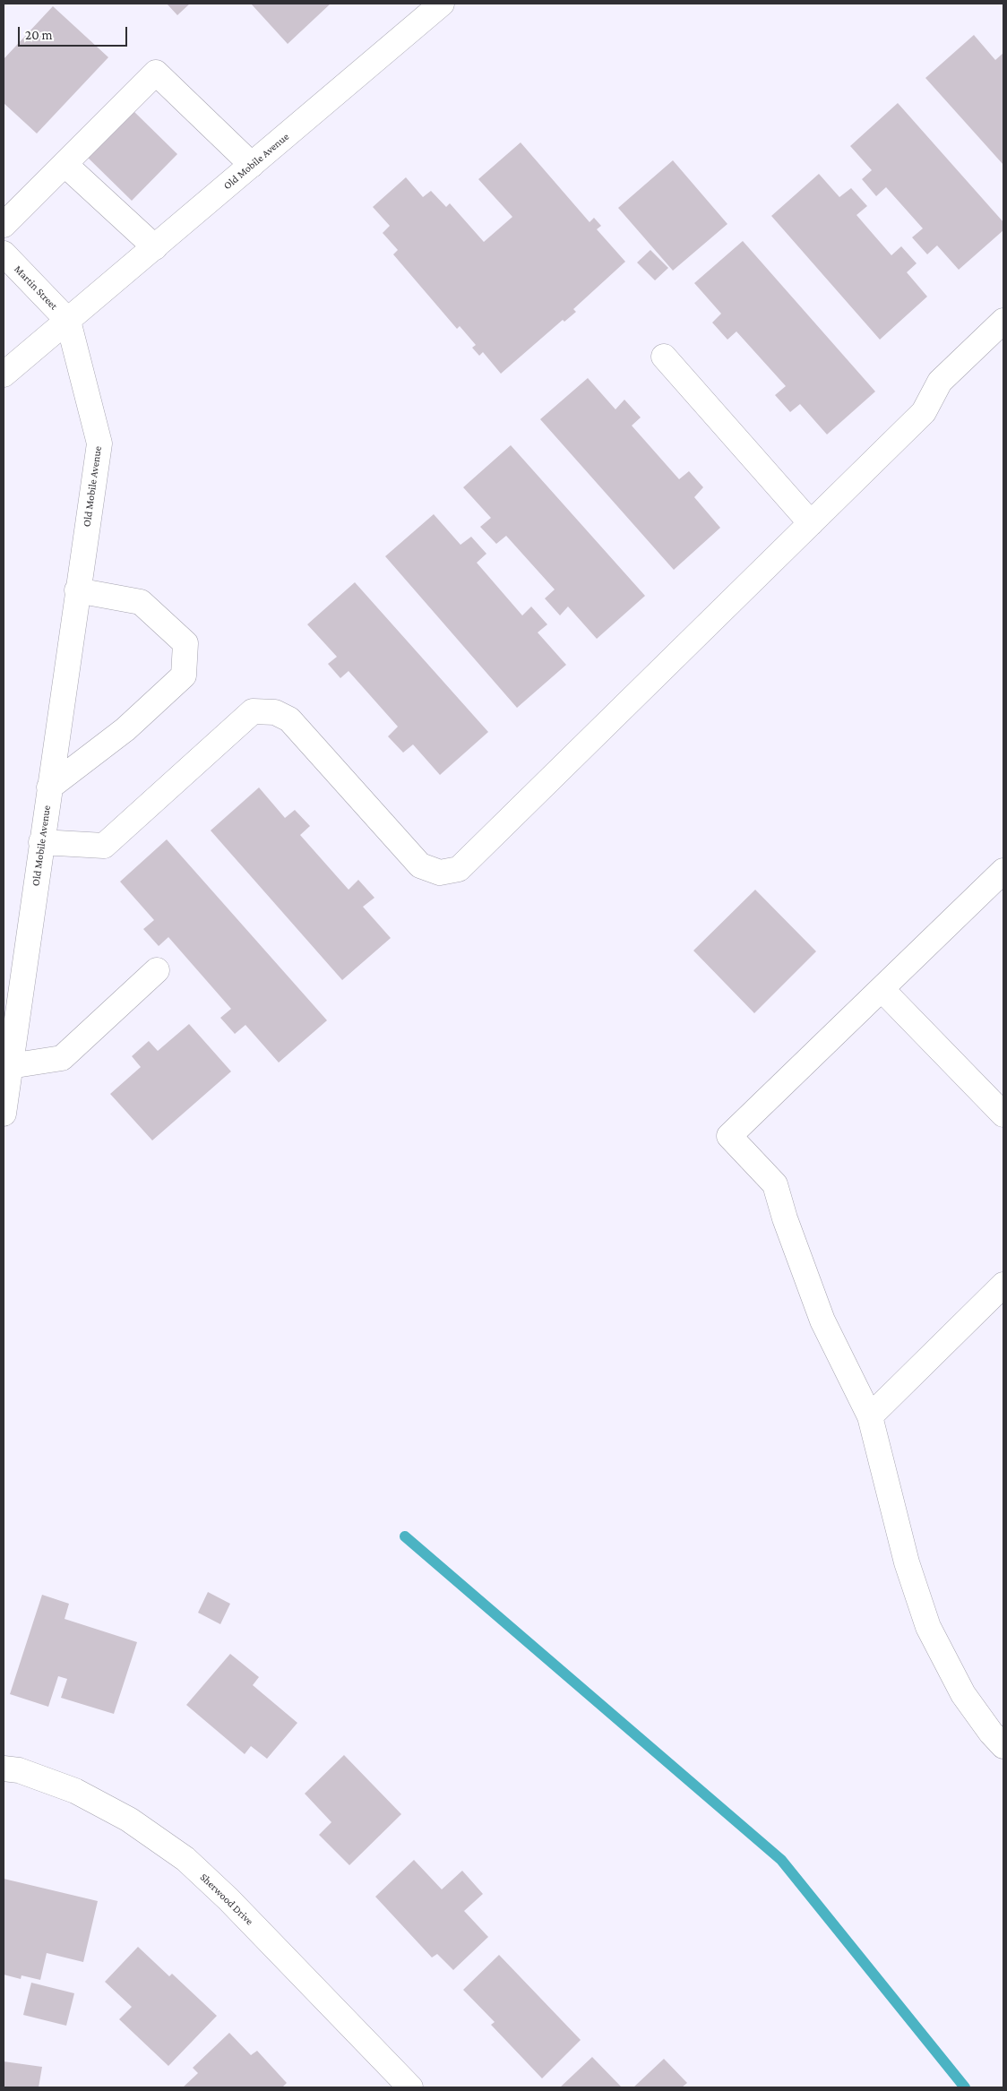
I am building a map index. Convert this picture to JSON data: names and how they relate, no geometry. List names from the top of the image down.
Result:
{
  "streets": {
    "street": ["Old Mobile Avenue", "Martin Street", "Sherwood Drive"]
  },
  "crossings": [
    ["Old Mobile Avenue", "Martin Street"]
  ],
  "scale_bar": "20 m"
}
